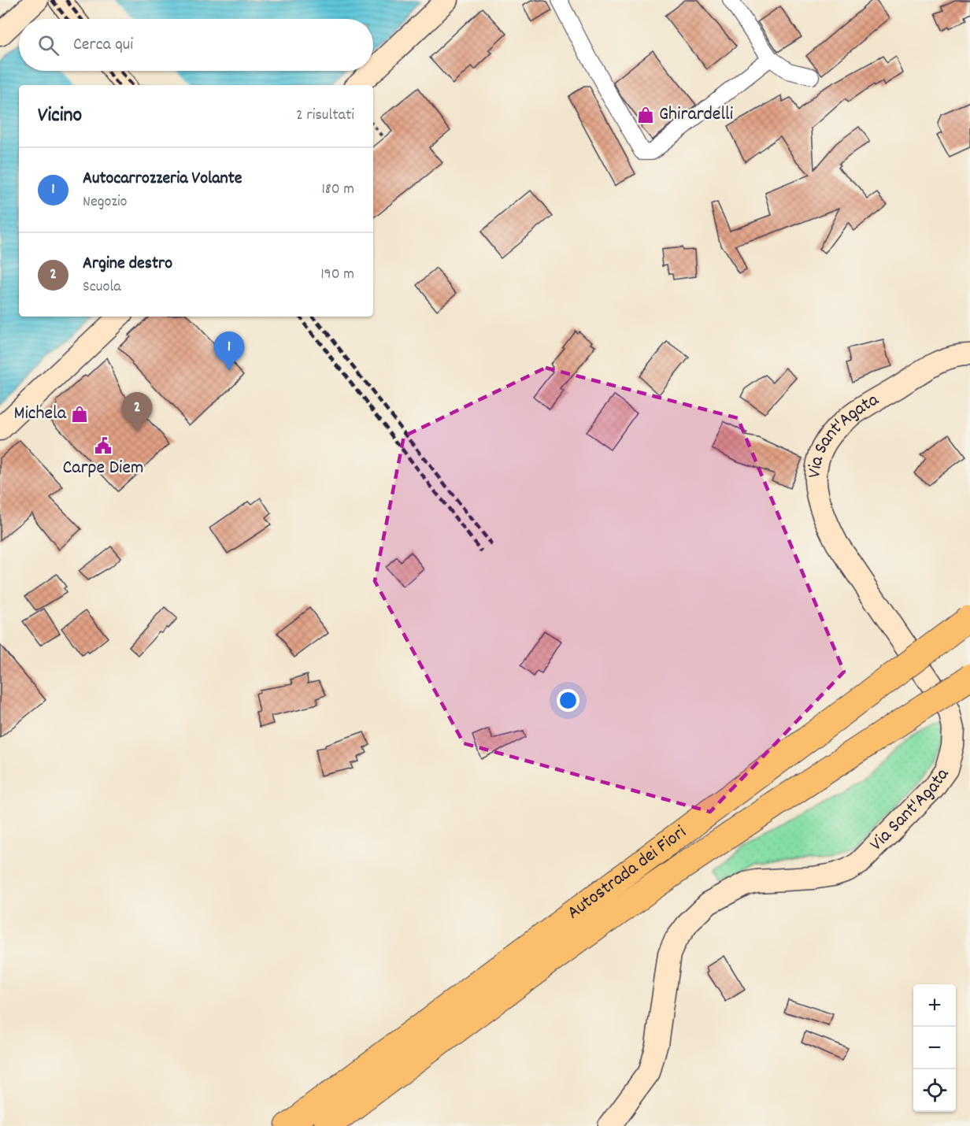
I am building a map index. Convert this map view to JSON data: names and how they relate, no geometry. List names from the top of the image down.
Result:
{
  "streets": {
    "highway": ["Autostrada dei Fiori"],
    "street": ["Via Sant'Agata"]
  },
  "places": {
    "shop": ["Ghirardelli", "Michela"],
    "public building": ["Carpe Diem"]
  },
  "page": {
    "search": "Cerca qui",
    "heading": ["Vicino", "2 risultati"],
    "list": [
      {
        "mark": "1",
        "name": "Autocarrozzeria Volante",
        "note": "Negozio",
        "value": "180 m"
      },
      {
        "mark": "2",
        "name": "Argine destro",
        "note": "Scuola",
        "value": "190 m"
      }
    ],
    "pins": ["1", "2"],
    "map_buttons": ["+", "−"]
  }
}
